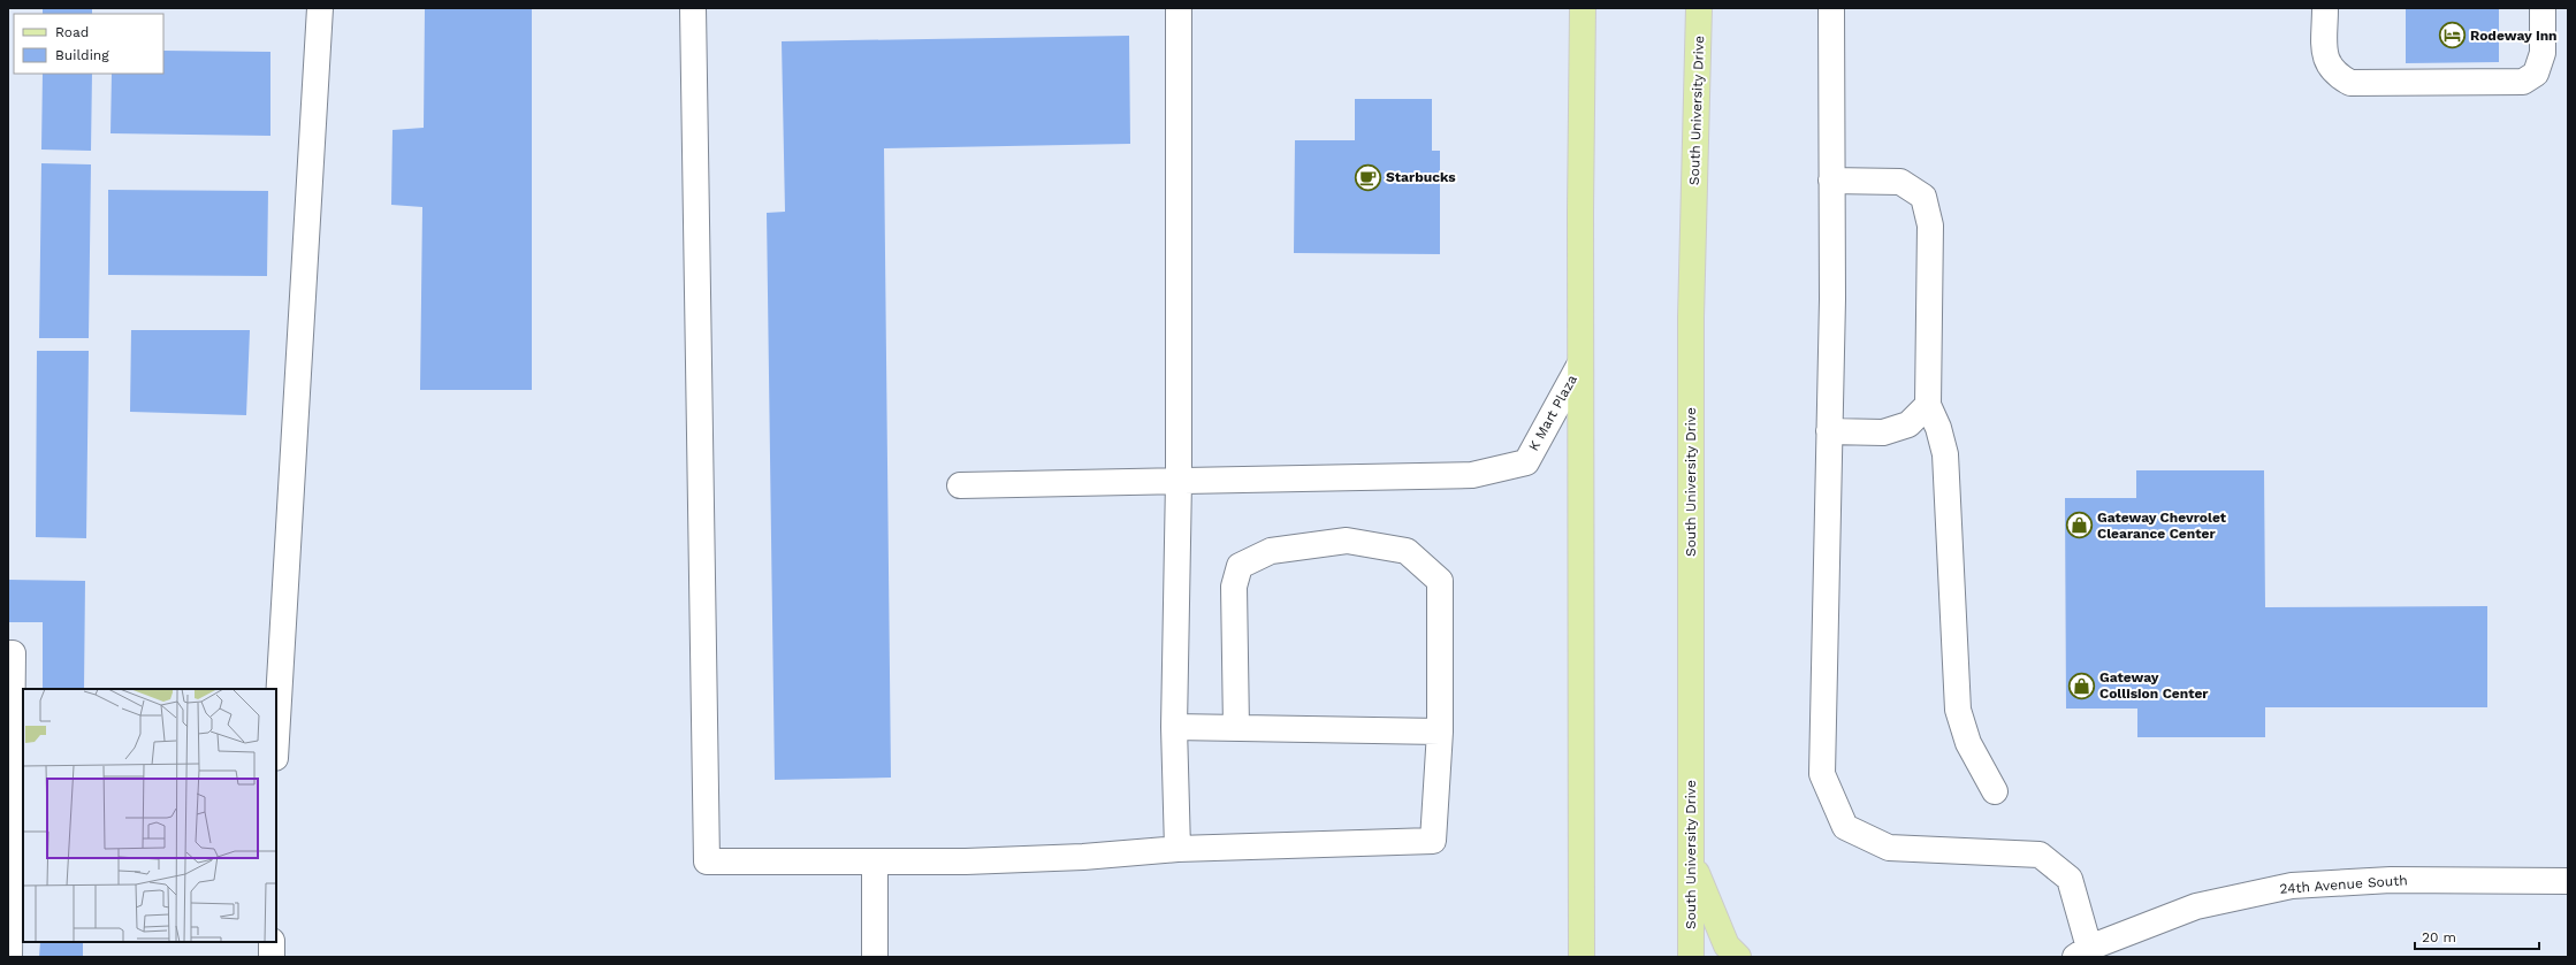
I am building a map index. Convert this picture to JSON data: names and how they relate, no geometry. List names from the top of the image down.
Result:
{
  "streets": {
    "main road": ["South University Drive"],
    "street": ["K Mart Plaza", "24th Avenue South"]
  },
  "places": {
    "hotel": ["Rodeway Inn"],
    "cafe": ["Starbucks"],
    "shop": ["Gateway Chevrolet Clearance Center", "Gateway Collision Center"]
  },
  "legend": ["Road", "Building"],
  "scale_bar": "20 m"
}
